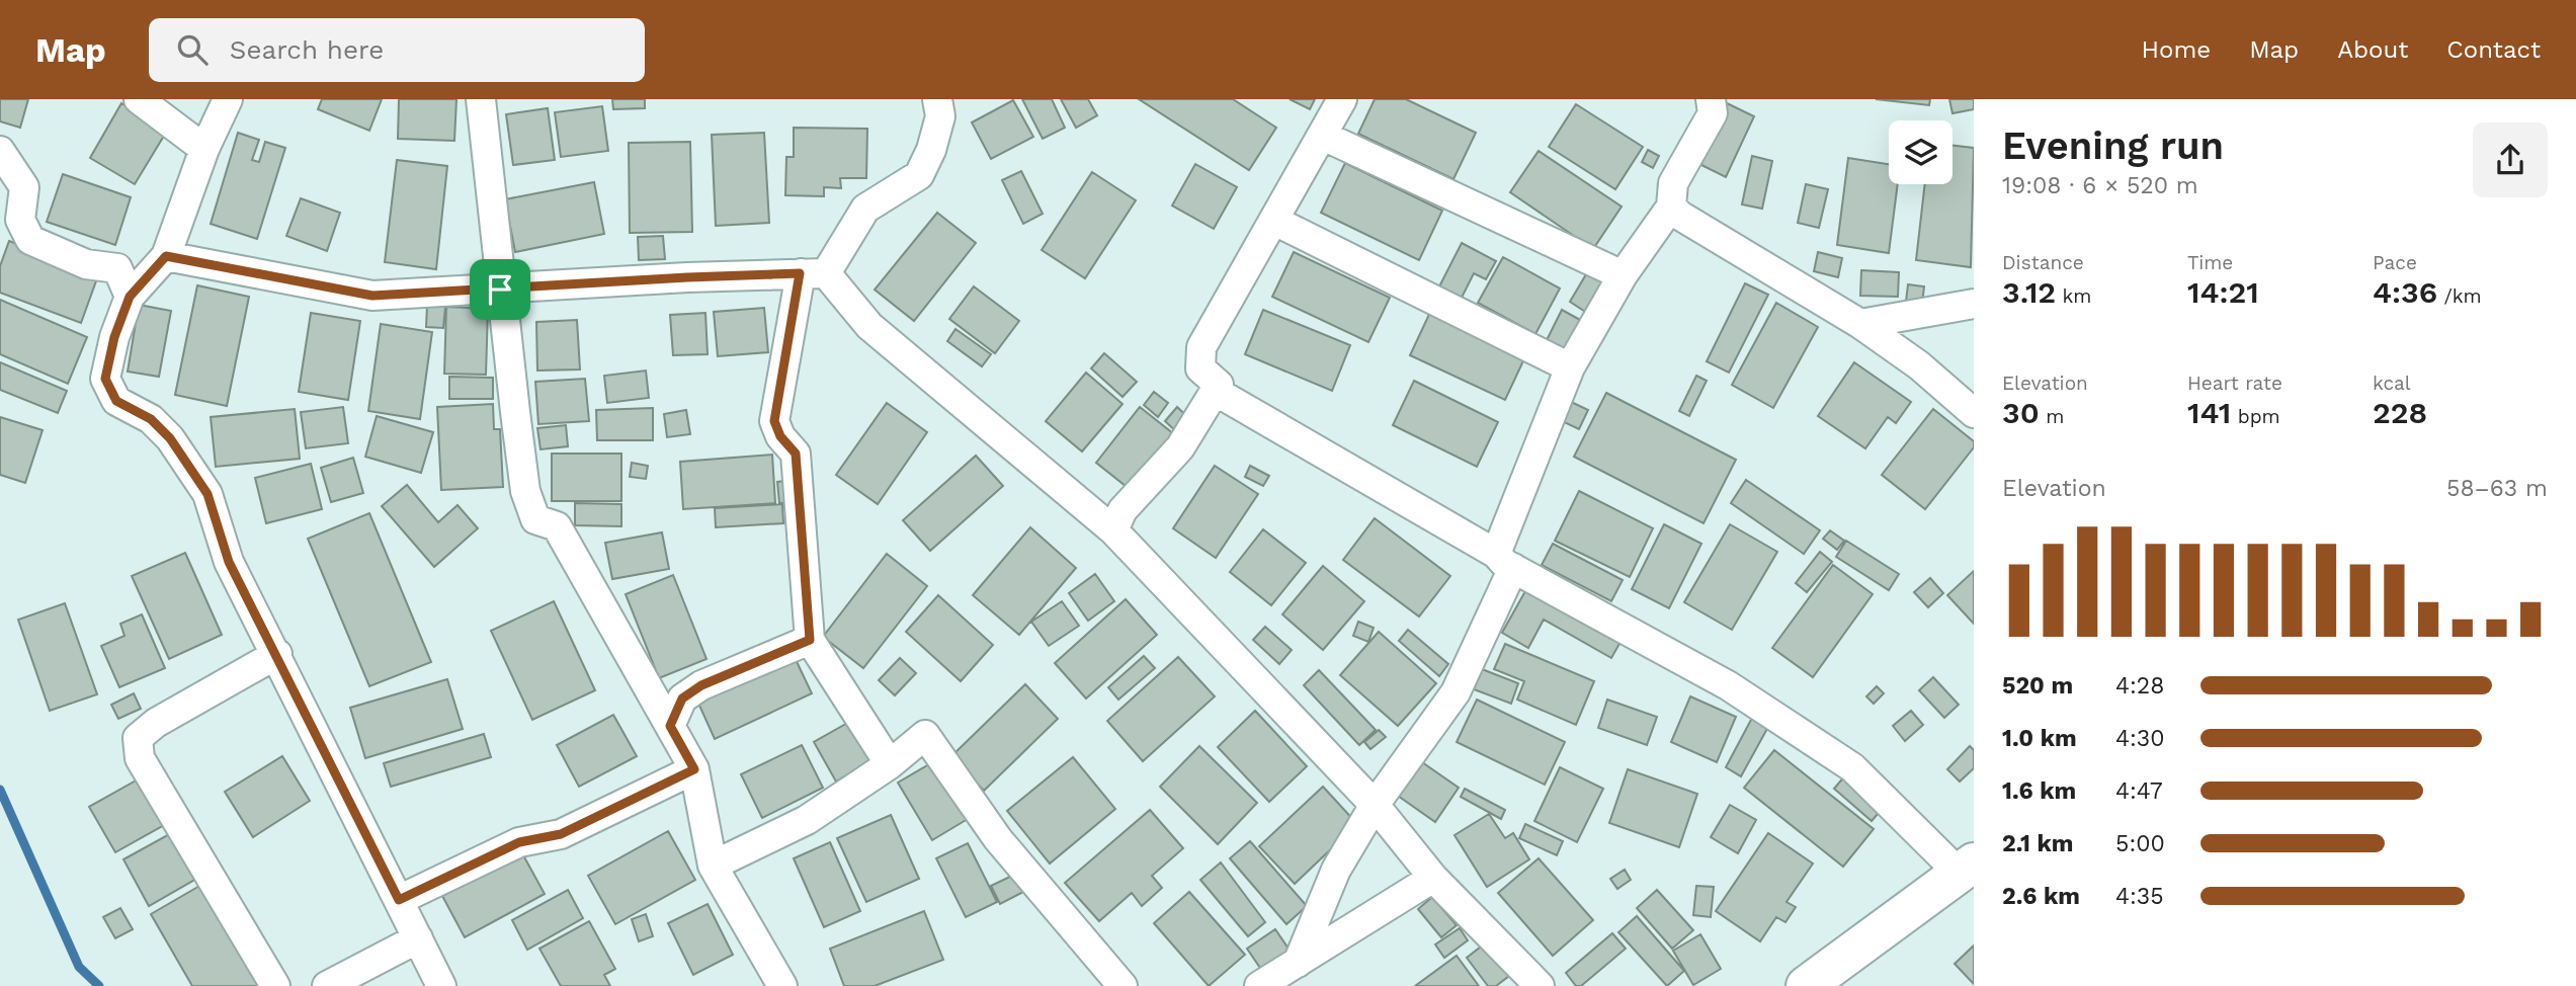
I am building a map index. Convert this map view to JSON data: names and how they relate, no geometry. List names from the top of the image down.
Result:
{
  "page": {
    "header": "Map",
    "search": "Search here",
    "nav": [
      "Home",
      "Map",
      "About",
      "Contact"
    ],
    "heading": ["Evening run", "19:08 · 6 × 520 m"],
    "stats": [
      ["Distance", "3.12 km"],
      ["Time", "14:21"],
      ["Pace", "4:36 /km"],
      ["Elevation", "30 m"],
      ["Heart rate", "141 bpm"],
      ["kcal", "228"]
    ],
    "chart": ["Elevation", "58–63 m"],
    "list": [
      {
        "name": "520 m",
        "note": "4:28"
      },
      {
        "name": "1.0 km",
        "note": "4:30"
      },
      {
        "name": "1.6 km",
        "note": "4:47"
      },
      {
        "name": "2.1 km",
        "note": "5:00"
      },
      {
        "name": "2.6 km",
        "note": "4:35"
      }
    ]
  }
}
